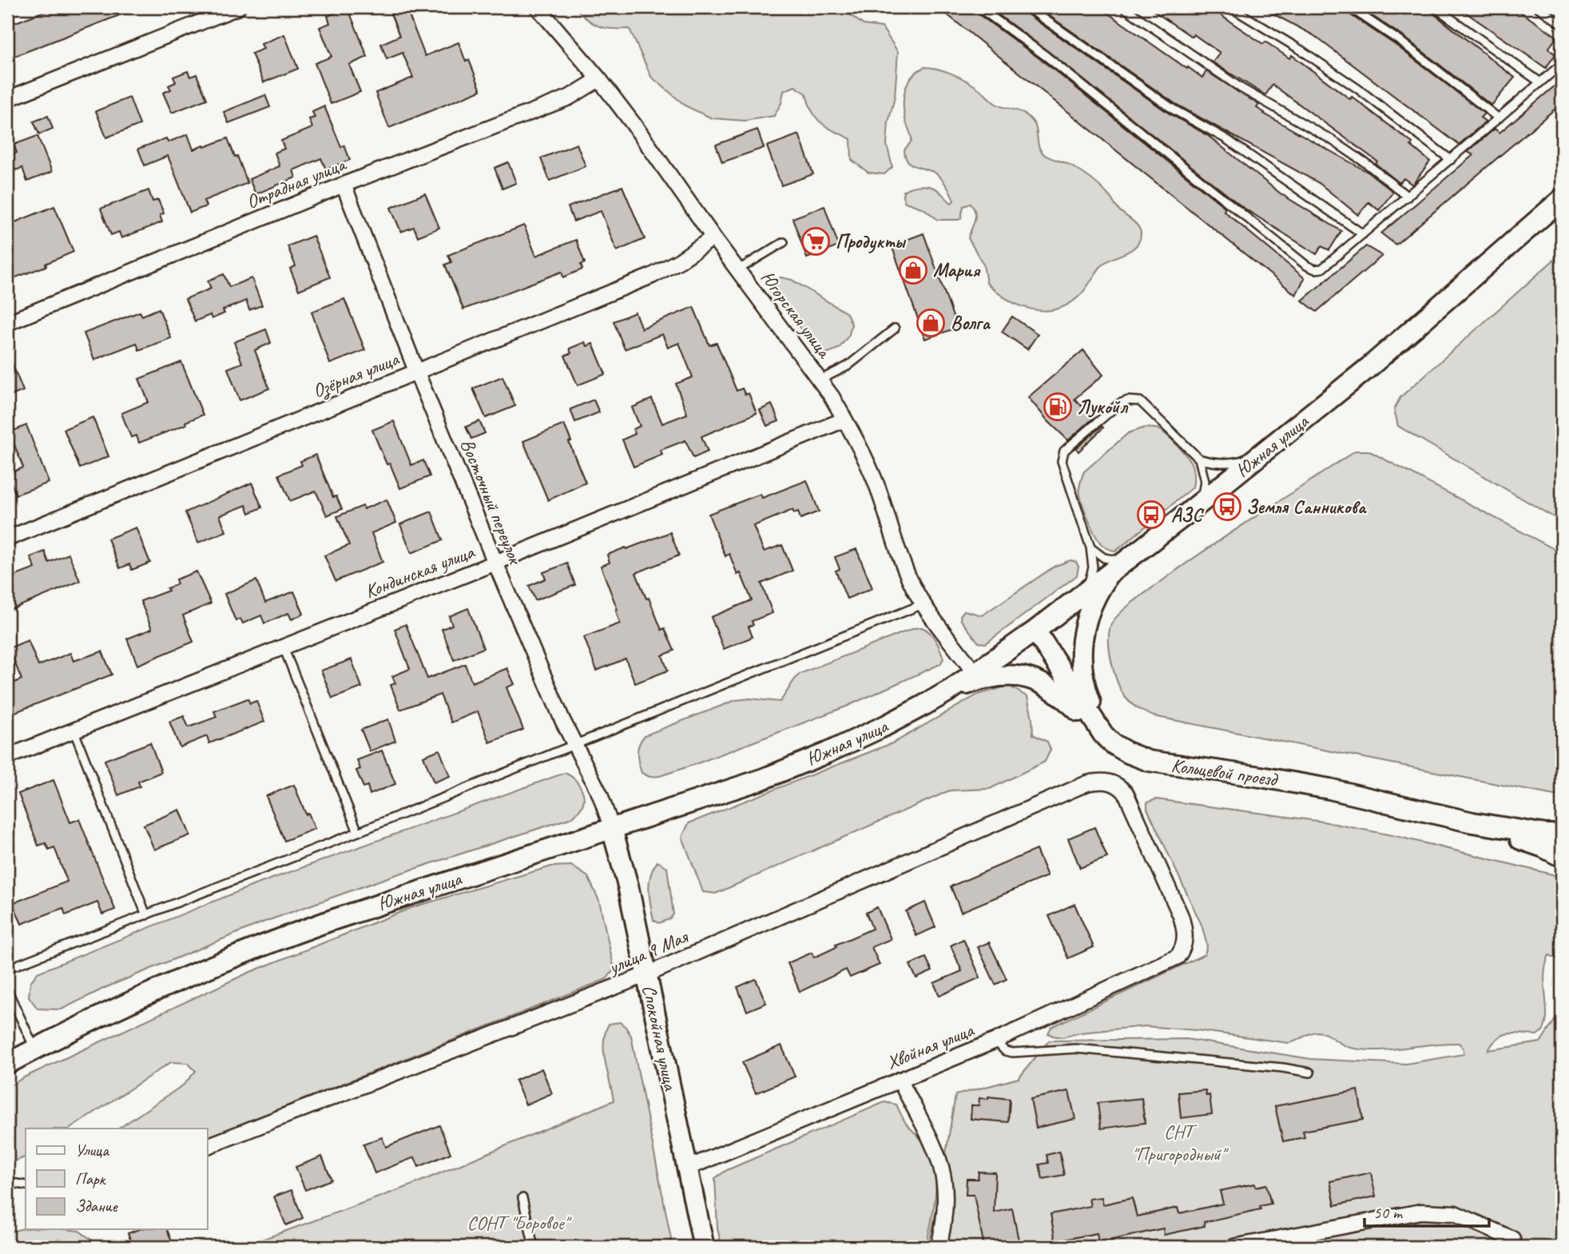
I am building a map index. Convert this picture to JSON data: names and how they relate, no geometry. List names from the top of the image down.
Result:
{
  "streets": {
    "main road": ["Южная улица", "Кольцевой проезд", "Спокойная улица"],
    "street": [
      "Отрадная улица",
      "Югорская улица",
      "Озёрная улица",
      "Восточный переулок",
      "Кондинская улица",
      "улица 9 Мая",
      "Хвойная улица"
    ]
  },
  "crossings": [
    ["Отрадная улица", "Югорская улица"],
    ["Отрадная улица", "Восточный переулок"],
    ["Югорская улица", "Озёрная улица"],
    ["Югорская улица", "Южная улица"],
    ["Югорская улица", "Кондинская улица"],
    ["Озёрная улица", "Восточный переулок"],
    ["Южная улица", "Восточный переулок"],
    ["Южная улица", "Кольцевой проезд"],
    ["Южная улица", "Спокойная улица"],
    ["Восточный переулок", "Кондинская улица"],
    ["Восточный переулок", "Спокойная улица"],
    ["улица 9 Мая", "Спокойная улица"],
    ["улица 9 Мая", "Хвойная улица"],
    ["Спокойная улица", "Хвойная улица"]
  ],
  "parks": ["СНТ \"Пригородный\"", "СОНТ \"Боровое\""],
  "places": {
    "supermarket": ["Продукты"],
    "shop": ["Мария", "Волга"],
    "fuel station": ["Лукойл"],
    "bus stop": ["Земля Санникова", "АЗС"]
  },
  "legend": ["Улица", "Парк", "Здание"],
  "scale_bar": "50 m"
}
